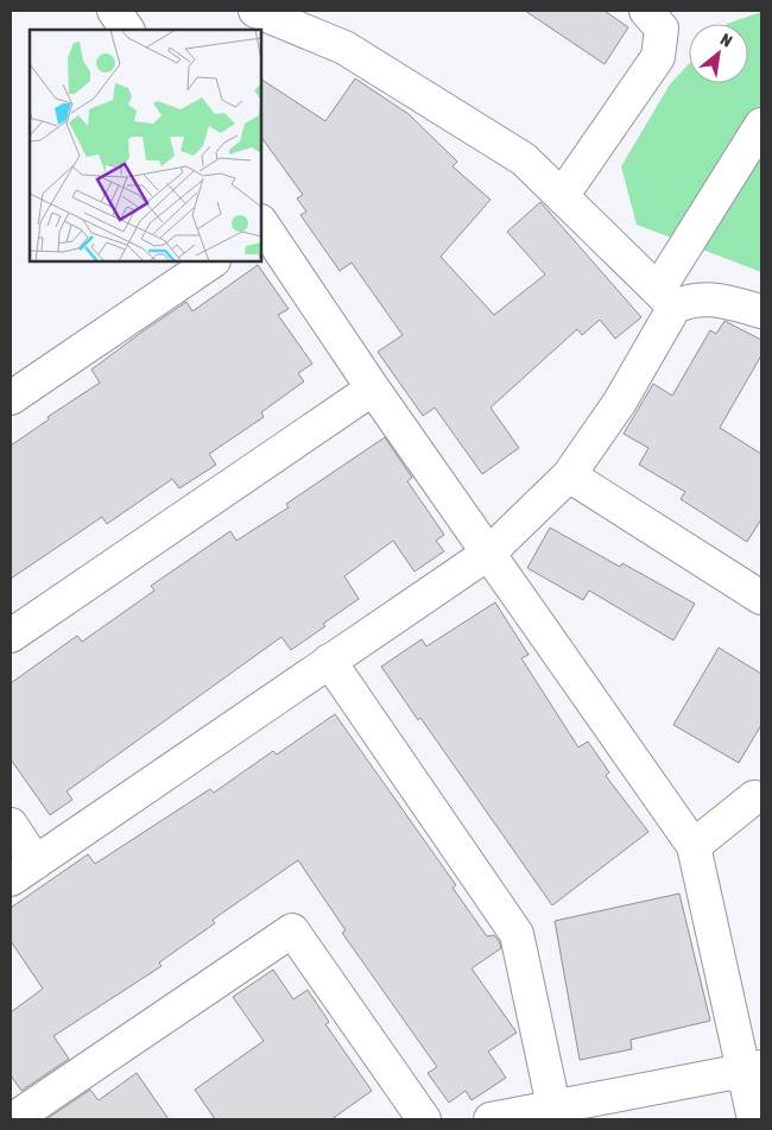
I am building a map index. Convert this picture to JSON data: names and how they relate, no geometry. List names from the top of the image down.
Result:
{
  "north": "top right"
}
